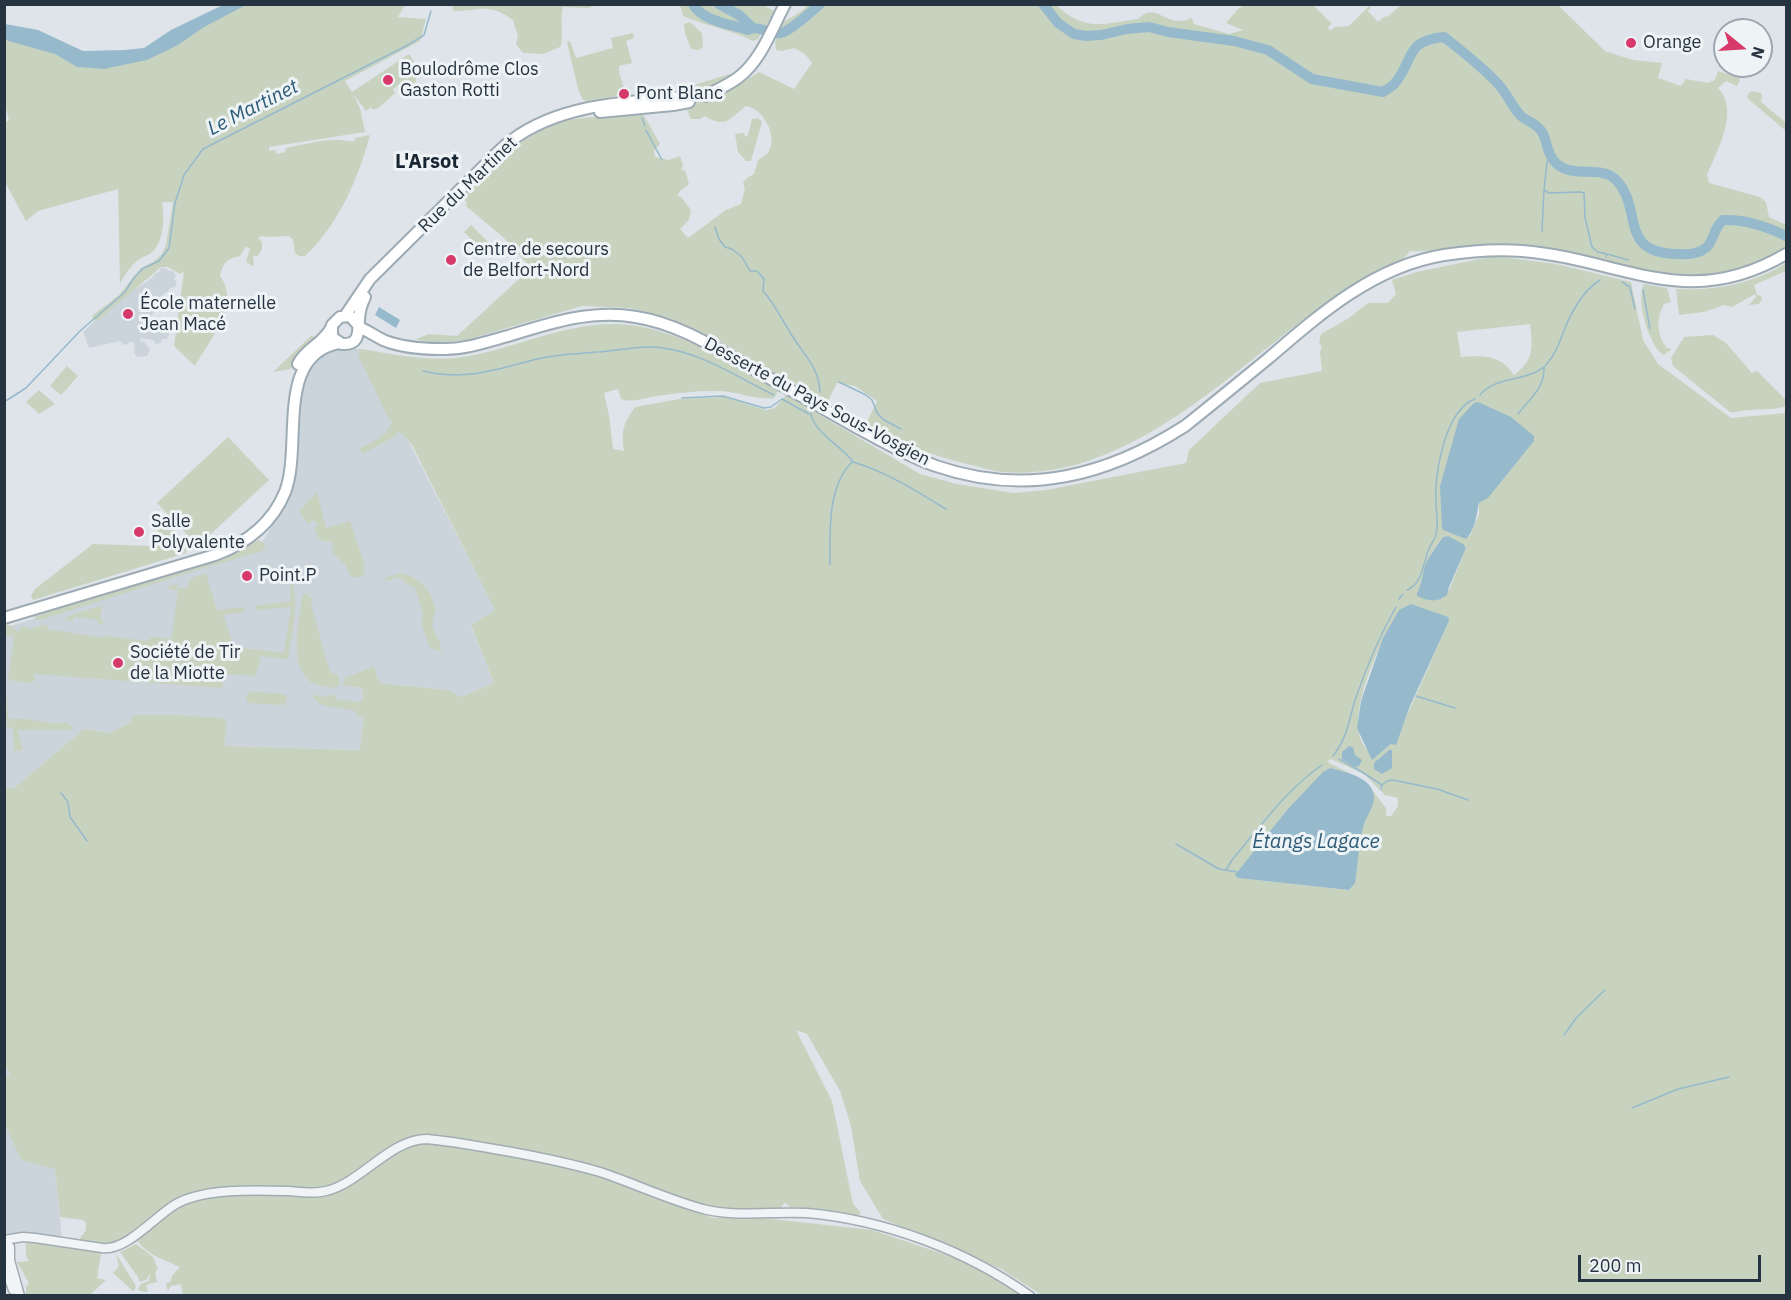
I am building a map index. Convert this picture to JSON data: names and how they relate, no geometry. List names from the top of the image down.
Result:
{
  "streets": {
    "main road": ["Rue du Martinet", "Desserte du Pays Sous-Vosgien"]
  },
  "crossings": [
    ["Rue du Martinet", "Desserte du Pays Sous-Vosgien"]
  ],
  "districts": ["L'Arsot"],
  "water": ["Le Martinet", "Étangs Lagace"],
  "places": [
    "Orange",
    "Boulodrôme Clos Gaston Rotti",
    "Pont Blanc",
    "Centre de secours de Belfort-Nord",
    "École maternelle Jean Macé",
    "Salle Polyvalente",
    "Point.P",
    "Société de Tir de la Miotte"
  ],
  "scale_bar": "200 m",
  "north": "right"
}
